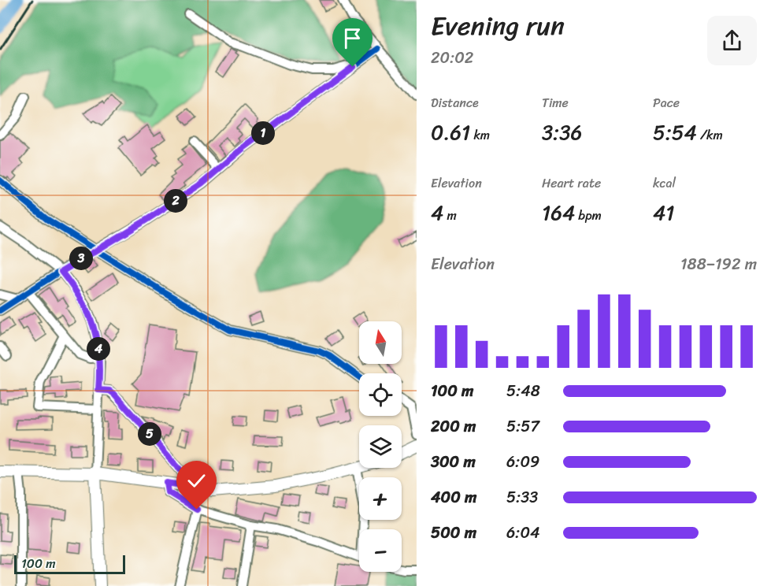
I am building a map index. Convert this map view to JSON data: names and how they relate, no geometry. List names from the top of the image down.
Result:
{
  "scale_bar": "100 m",
  "north": "top",
  "page": {
    "heading": ["Evening run", "20:02"],
    "stats": [
      ["Distance", "0.61 km"],
      ["Time", "3:36"],
      ["Pace", "5:54 /km"],
      ["Elevation", "4 m"],
      ["Heart rate", "164 bpm"],
      ["kcal", "41"]
    ],
    "pins": [
      "1",
      "2",
      "3",
      "4",
      "5"
    ],
    "chart": ["Elevation", "188–192 m"],
    "map_buttons": ["+", "−"],
    "list": [
      {
        "name": "100 m",
        "note": "5:48"
      },
      {
        "name": "200 m",
        "note": "5:57"
      },
      {
        "name": "300 m",
        "note": "6:09"
      },
      {
        "name": "400 m",
        "note": "5:33"
      },
      {
        "name": "500 m",
        "note": "6:04"
      }
    ],
    "scale": "100 m"
  }
}
